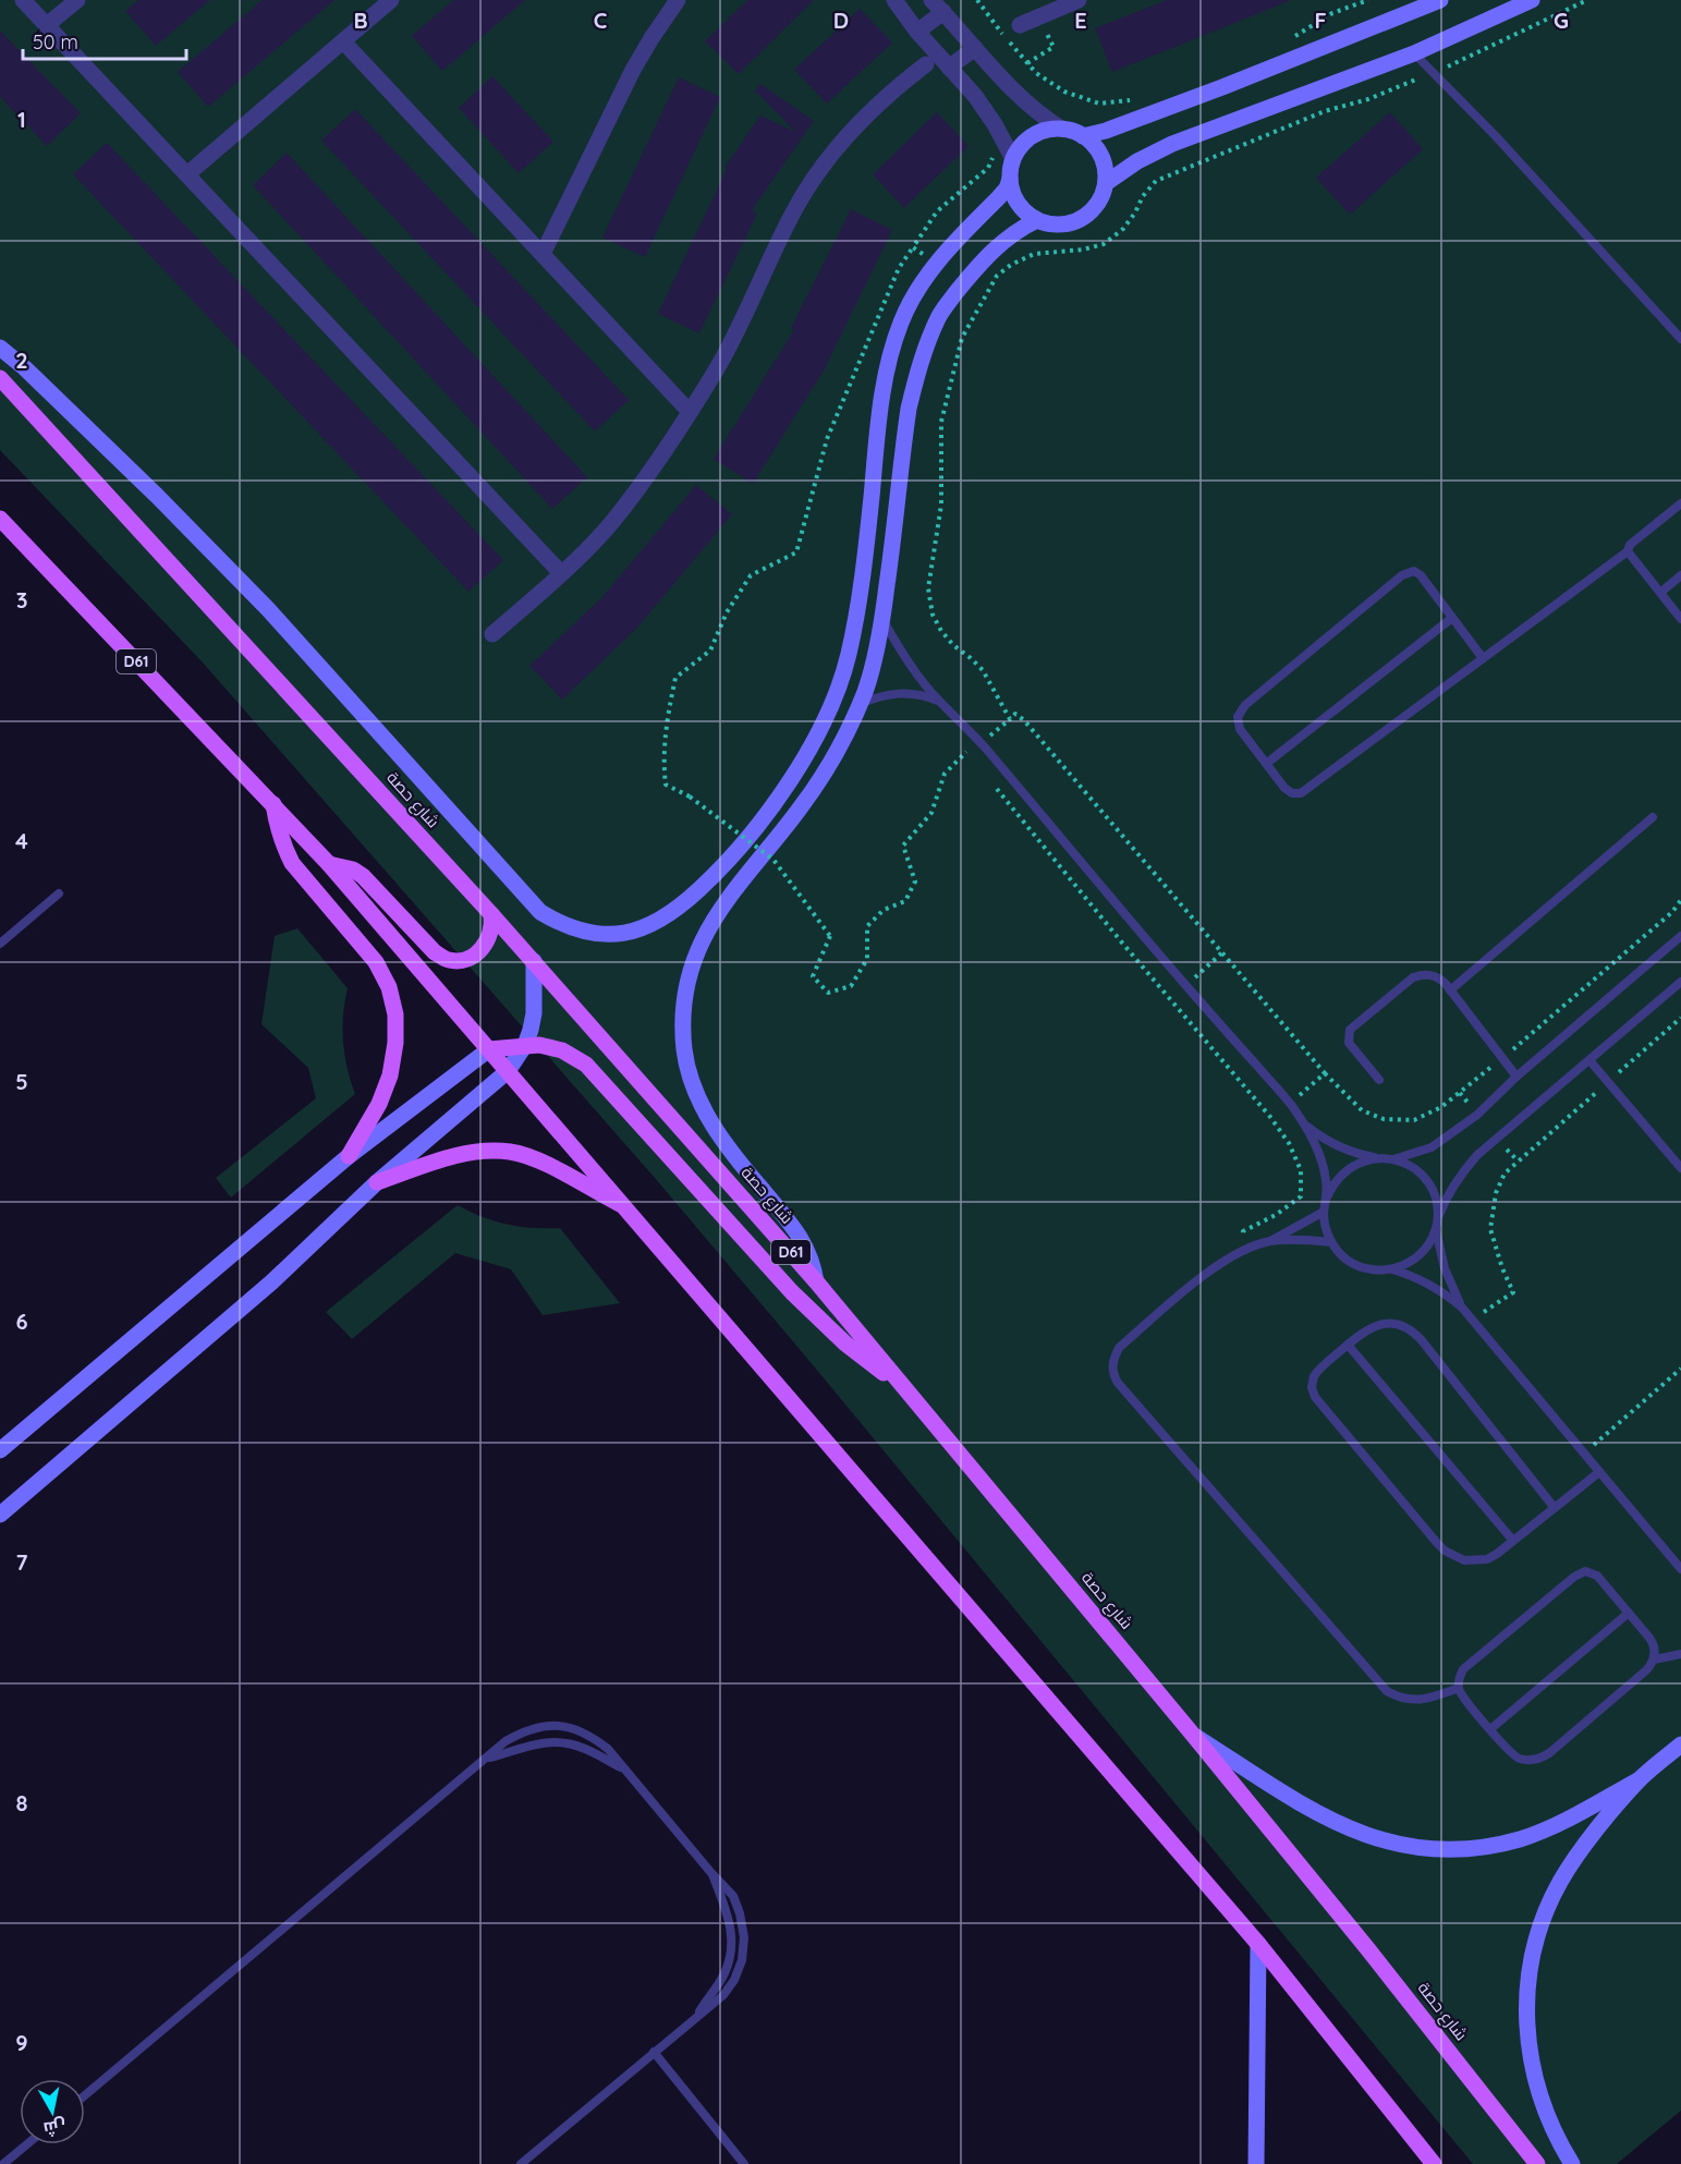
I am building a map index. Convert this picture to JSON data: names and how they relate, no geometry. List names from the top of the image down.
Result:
{
  "streets": {
    "main road": ["D61", "شارع حصة"]
  },
  "scale_bar": "50 m",
  "north": "bottom",
  "grid": {
    "columns": [
      "B",
      "C",
      "D",
      "E",
      "F",
      "G"
    ],
    "rows": [
      "1",
      "2",
      "3",
      "4",
      "5",
      "6",
      "7",
      "8",
      "9"
    ]
  }
}
